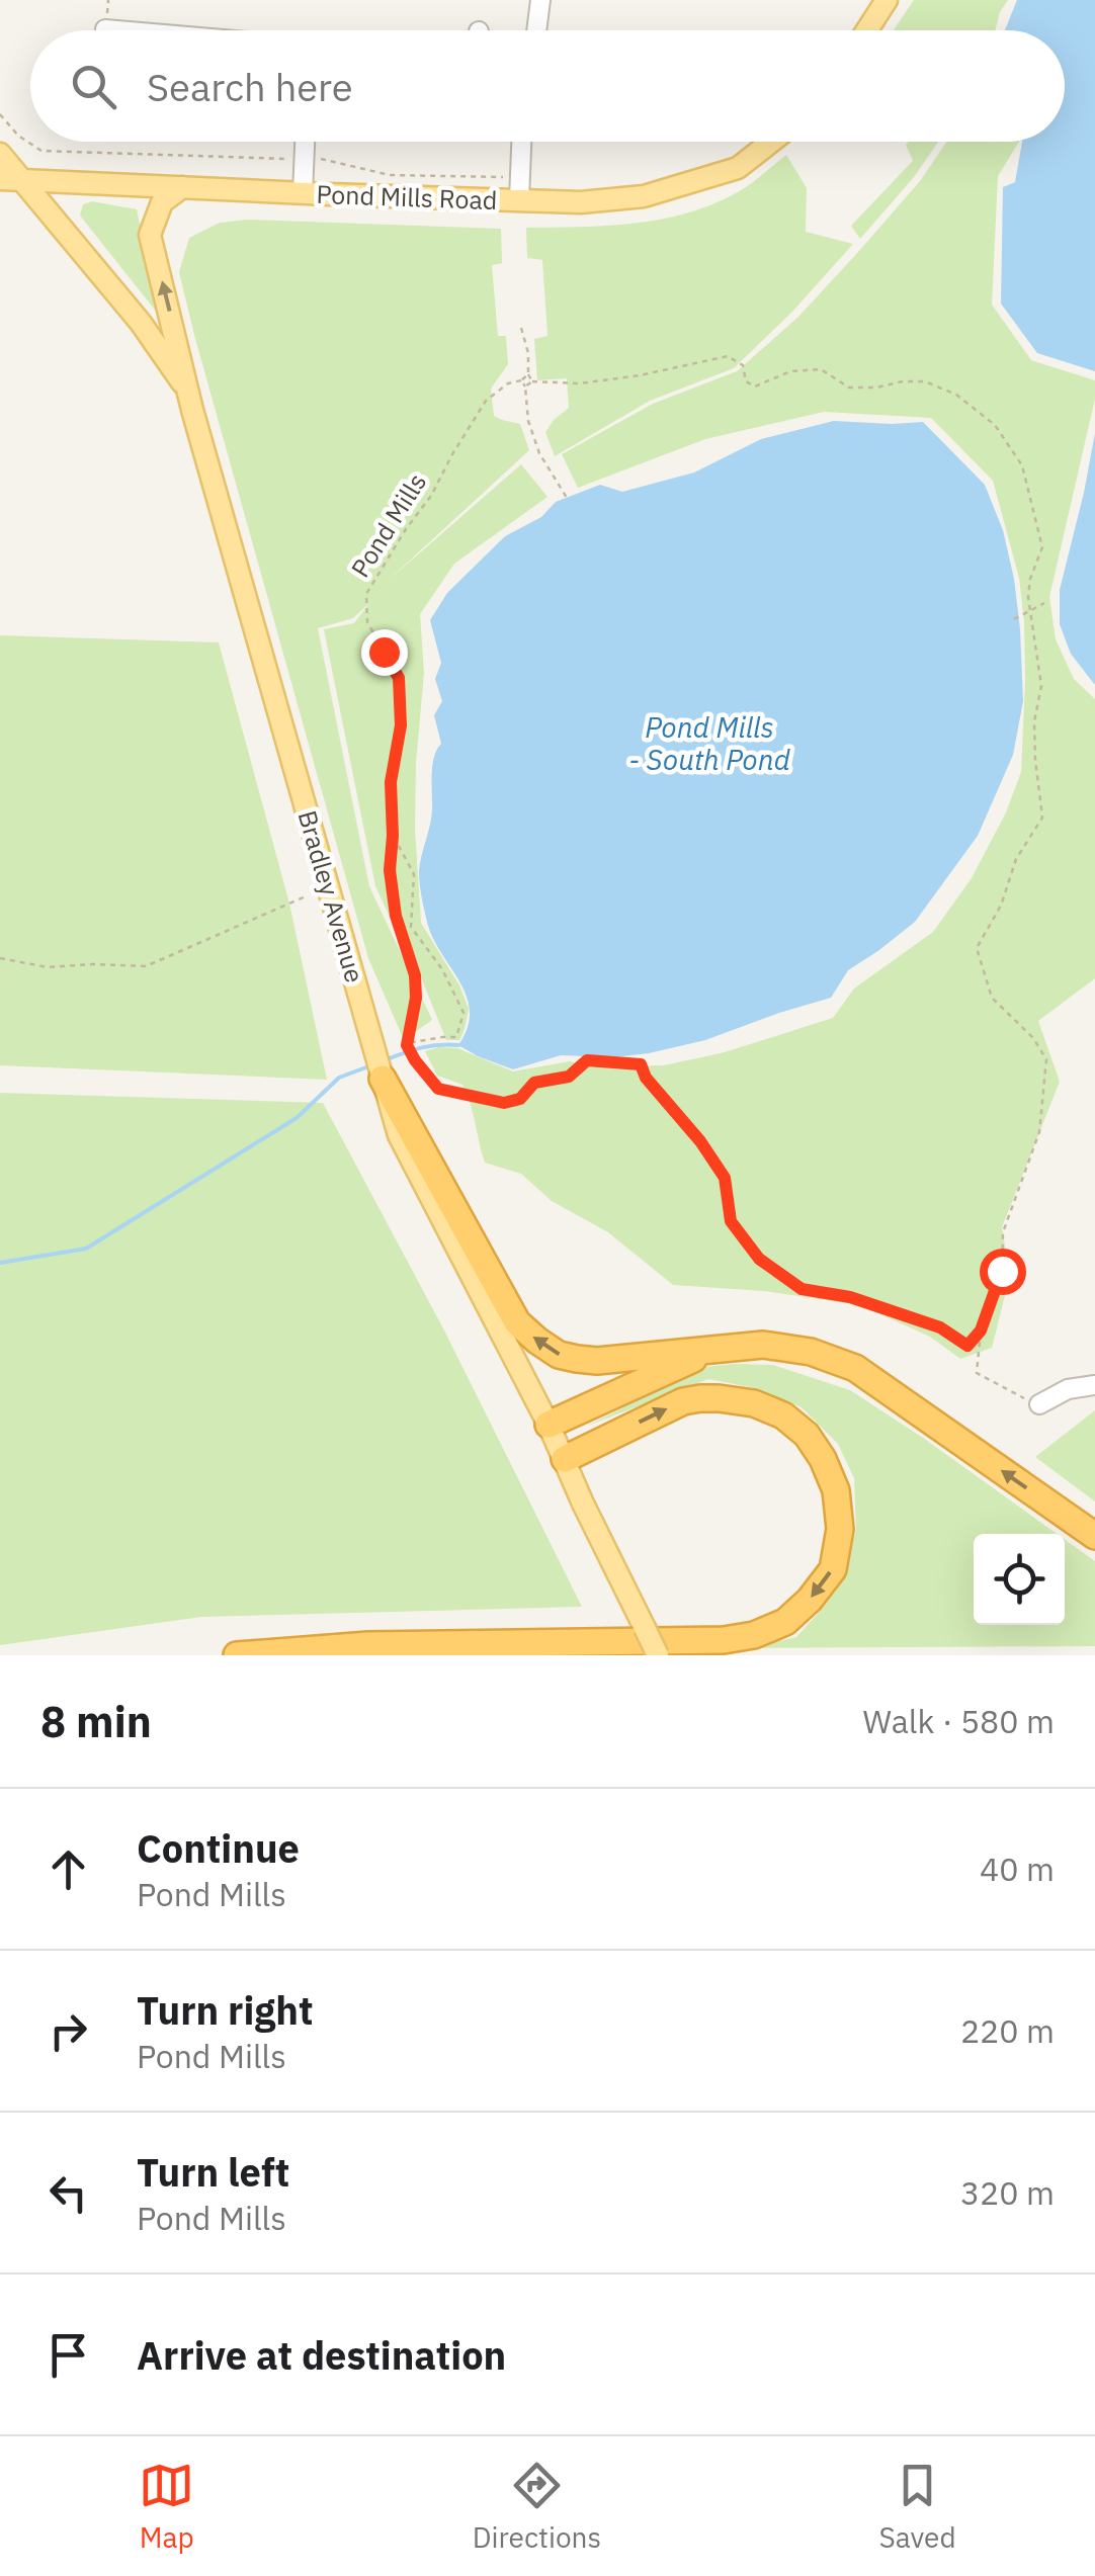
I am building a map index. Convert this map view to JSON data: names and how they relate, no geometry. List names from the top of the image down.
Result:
{
  "streets": {
    "main road": ["Pond Mills Road", "Bradley Avenue"],
    "path": ["Pond Mills"]
  },
  "crossings": [
    ["Pond Mills Road", "Bradley Avenue"]
  ],
  "water": ["Pond Mills - South Pond"],
  "page": {
    "search": "Search here",
    "heading": ["8 min", "Walk · 580 m"],
    "list": [
      ["Continue", "Pond Mills", "40 m"],
      ["Turn right", "Pond Mills", "220 m"],
      ["Turn left", "Pond Mills", "320 m"],
      "Arrive at destination"
    ],
    "nav": ["Map", "Directions", "Saved"]
  }
}
